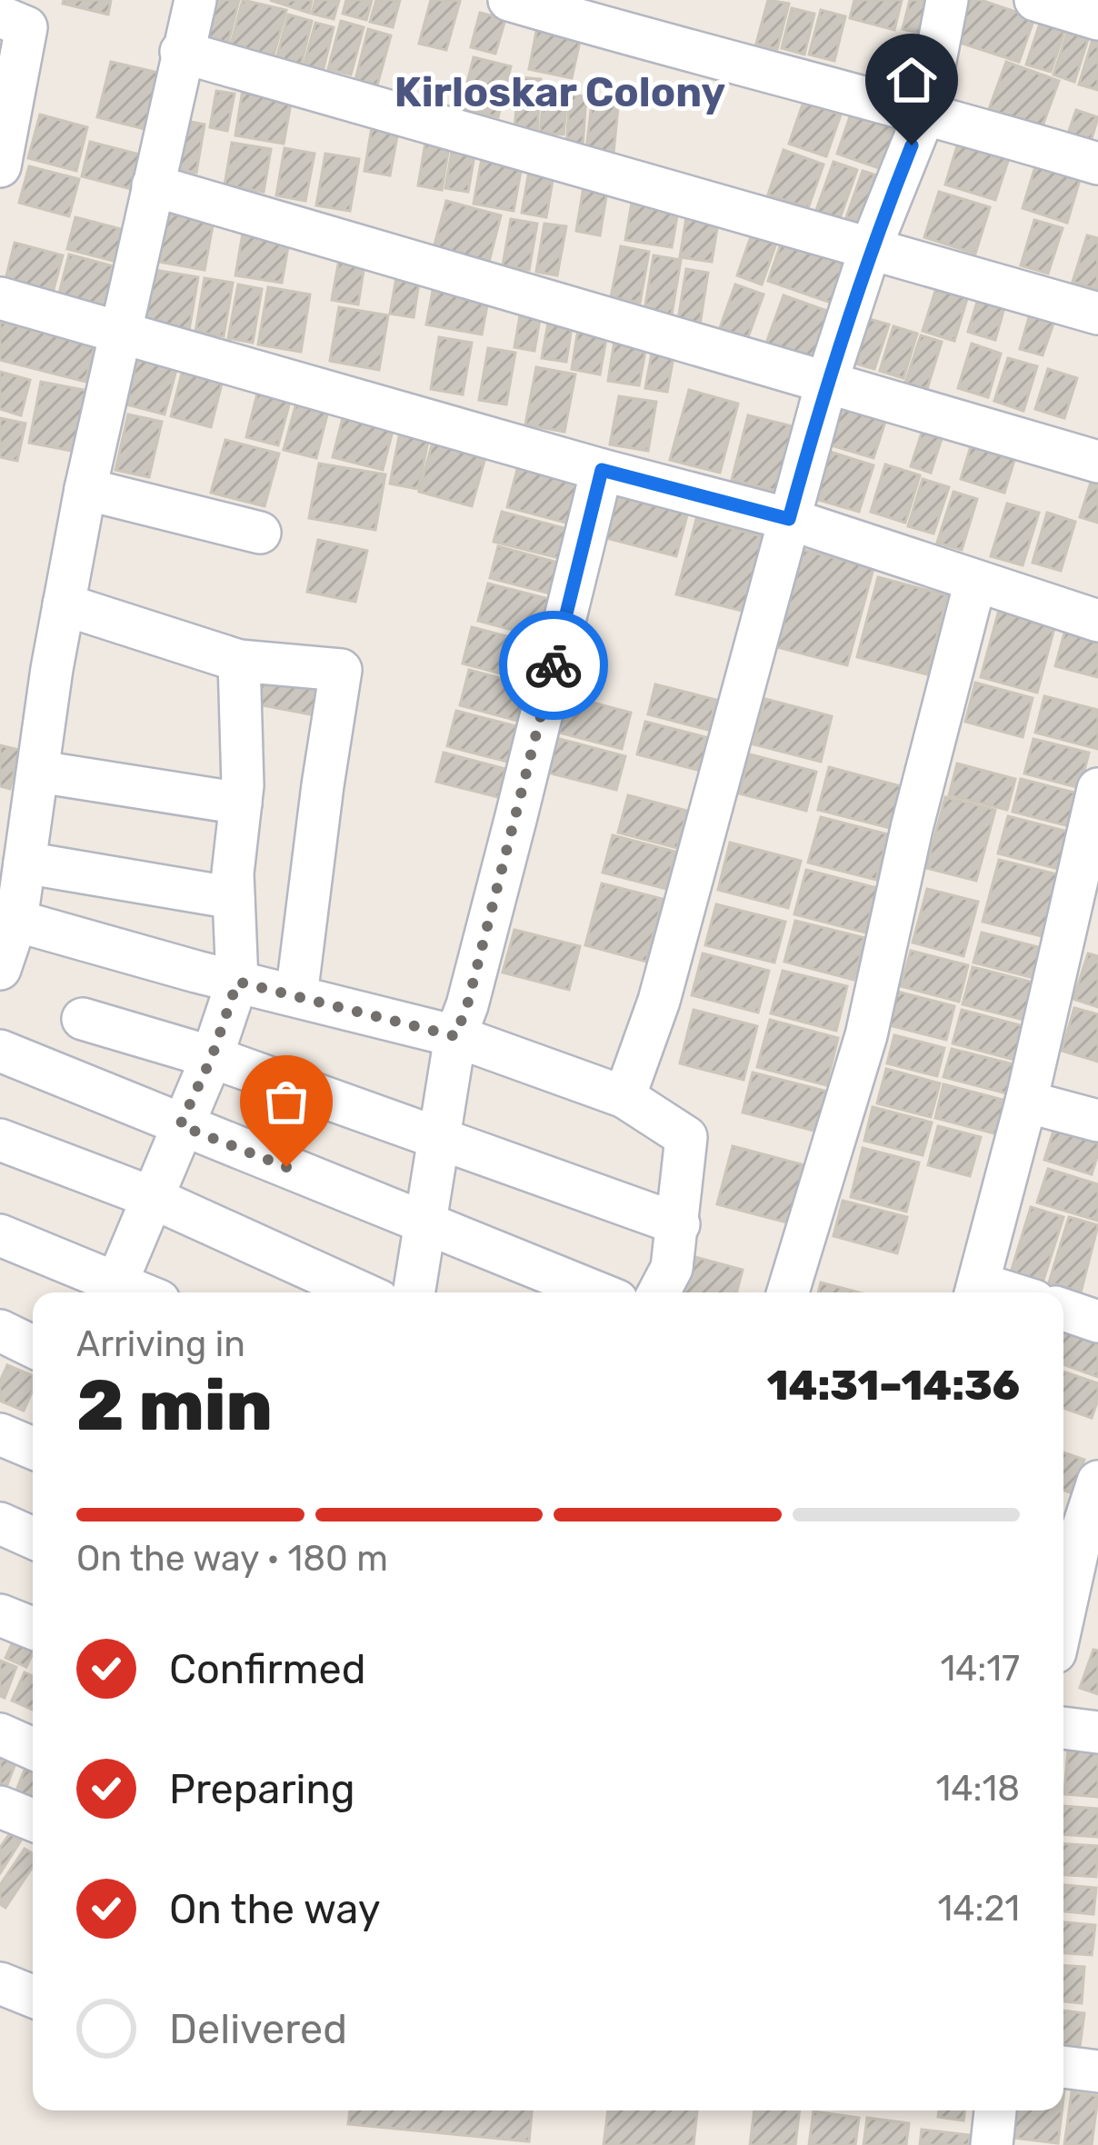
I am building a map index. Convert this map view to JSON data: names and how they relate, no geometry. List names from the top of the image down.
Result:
{
  "districts": ["Kirloskar Colony"],
  "page": {
    "heading": ["2 min", "Arriving in", "14:31–14:36"],
    "bar": "On the way · 180 m",
    "list": [
      ["Confirmed", "14:17"],
      ["Preparing", "14:18"],
      ["On the way", "14:21"],
      "Delivered"
    ]
  }
}
